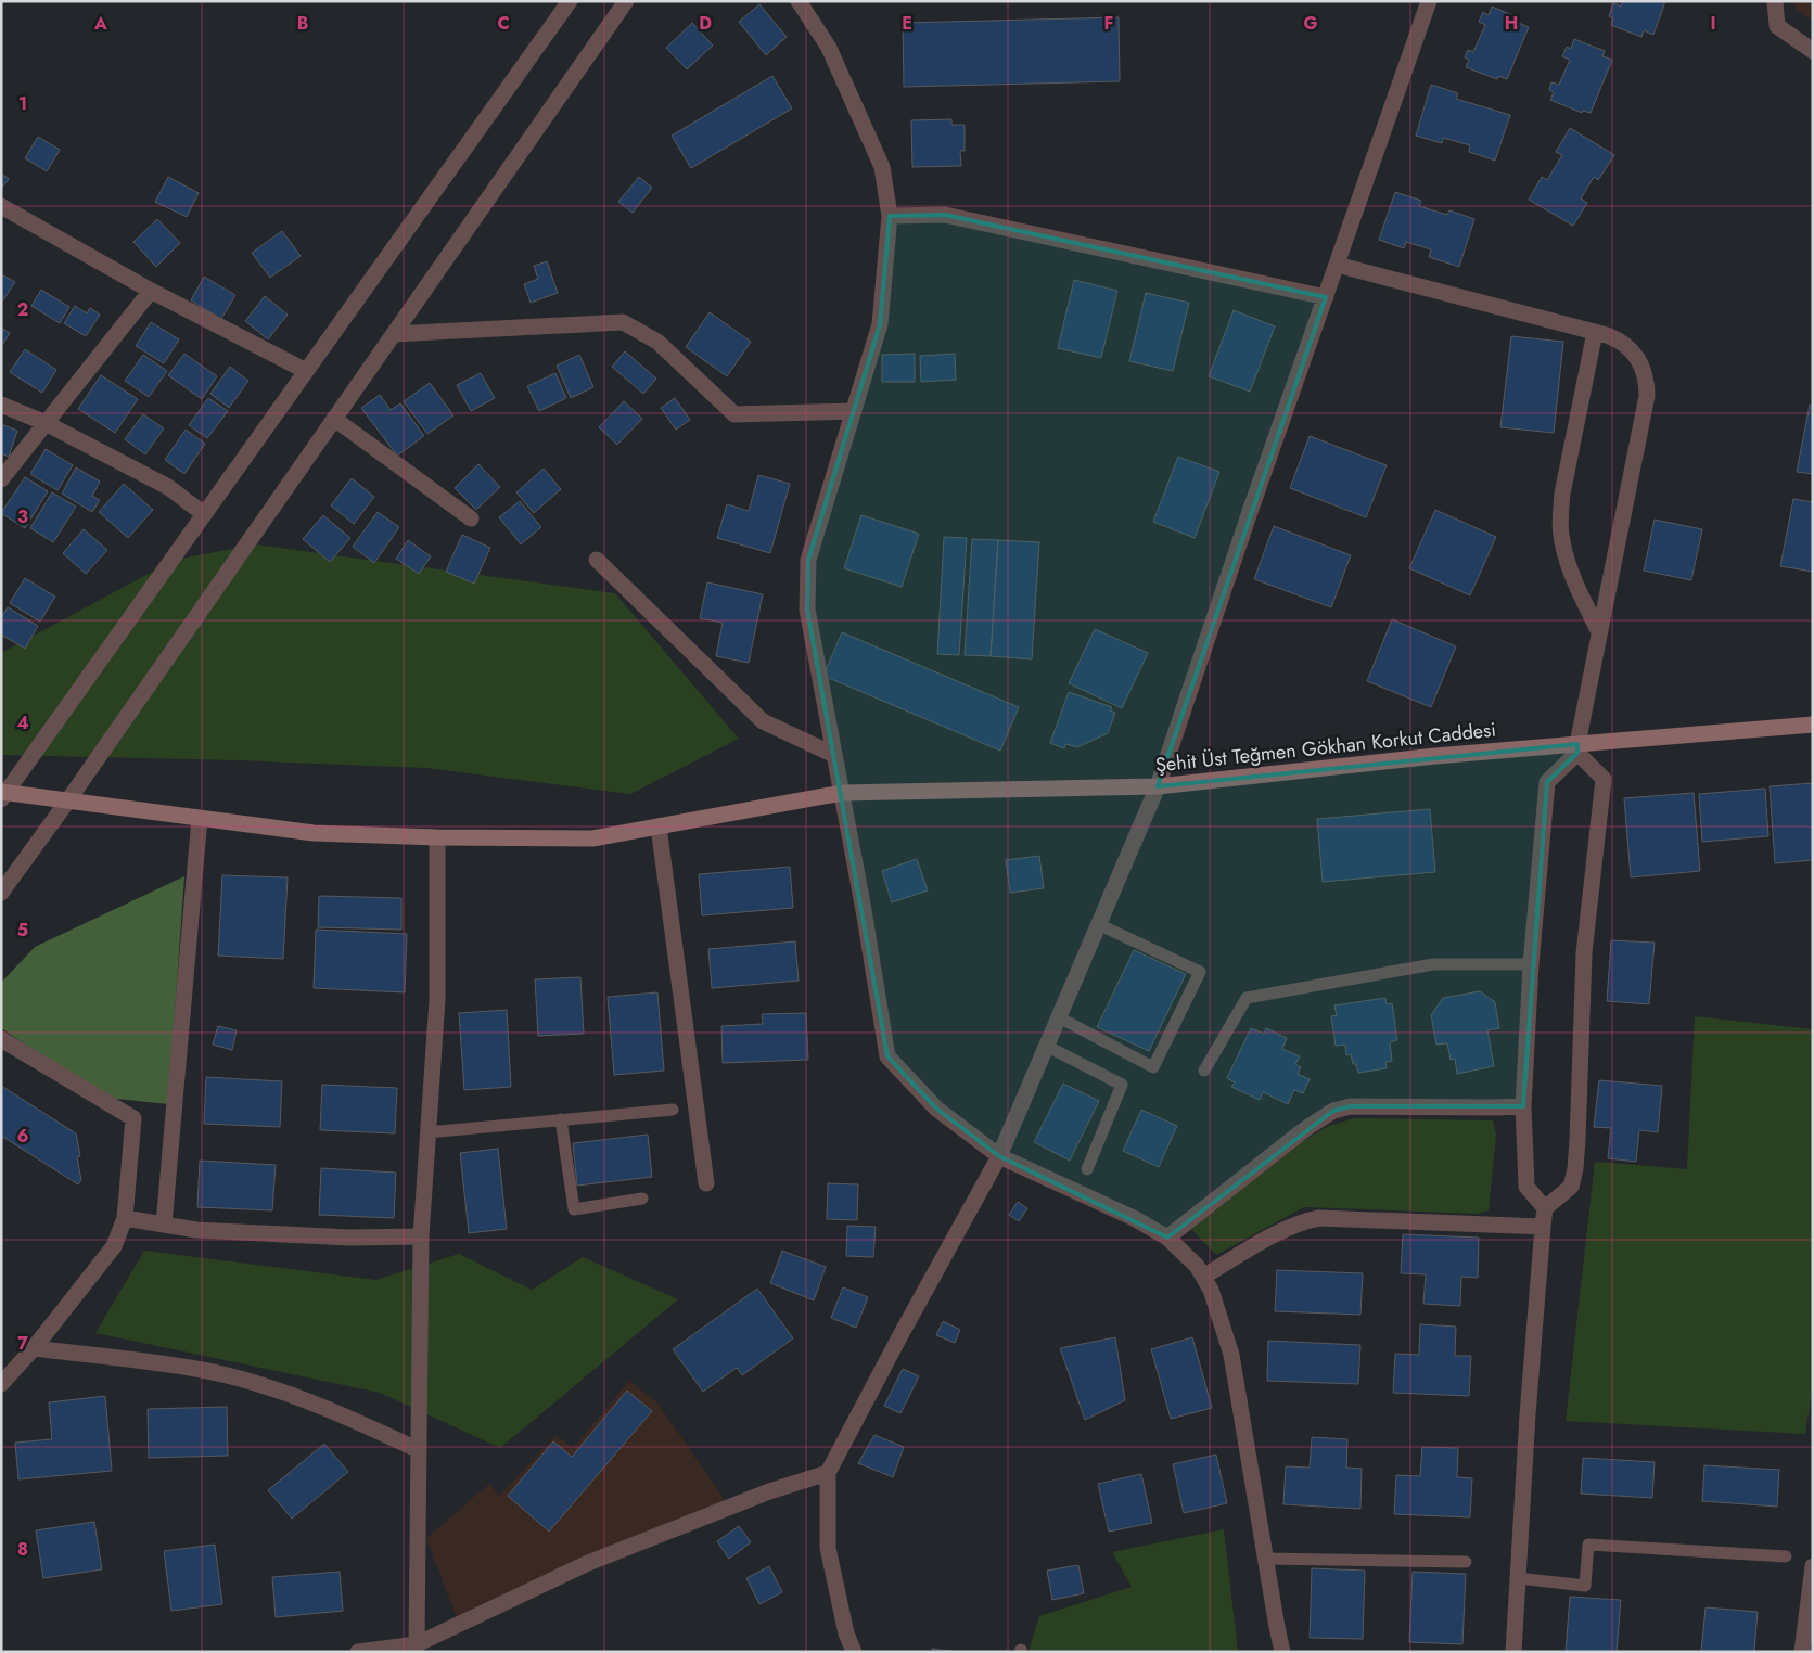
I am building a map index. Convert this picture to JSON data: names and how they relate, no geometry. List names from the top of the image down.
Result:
{
  "streets": {
    "street": ["Şehit Üst Teğmen Gökhan Korkut Caddesi"]
  },
  "grid": {
    "columns": [
      "A",
      "B",
      "C",
      "D",
      "E",
      "F",
      "G",
      "H",
      "I"
    ],
    "rows": [
      "1",
      "2",
      "3",
      "4",
      "5",
      "6",
      "7",
      "8"
    ]
  }
}
